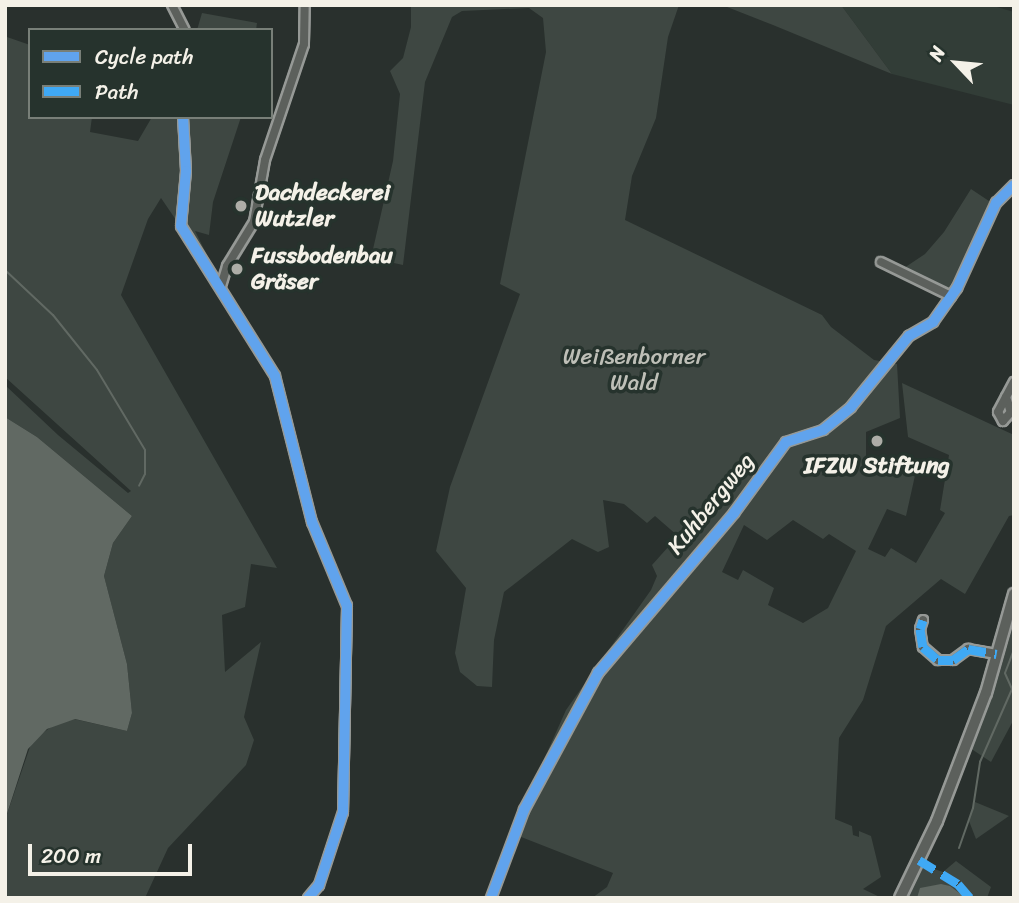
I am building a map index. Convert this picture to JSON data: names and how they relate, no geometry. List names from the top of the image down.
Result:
{
  "streets": {
    "street": ["Kuhbergweg"]
  },
  "parks": ["Weißenborner Wald"],
  "places": ["Dachdeckerei Wutzler", "Fussbodenbau Gräser", "IFZW Stiftung"],
  "legend": ["Cycle path", "Path"],
  "scale_bar": "200 m",
  "north": "top left"
}
